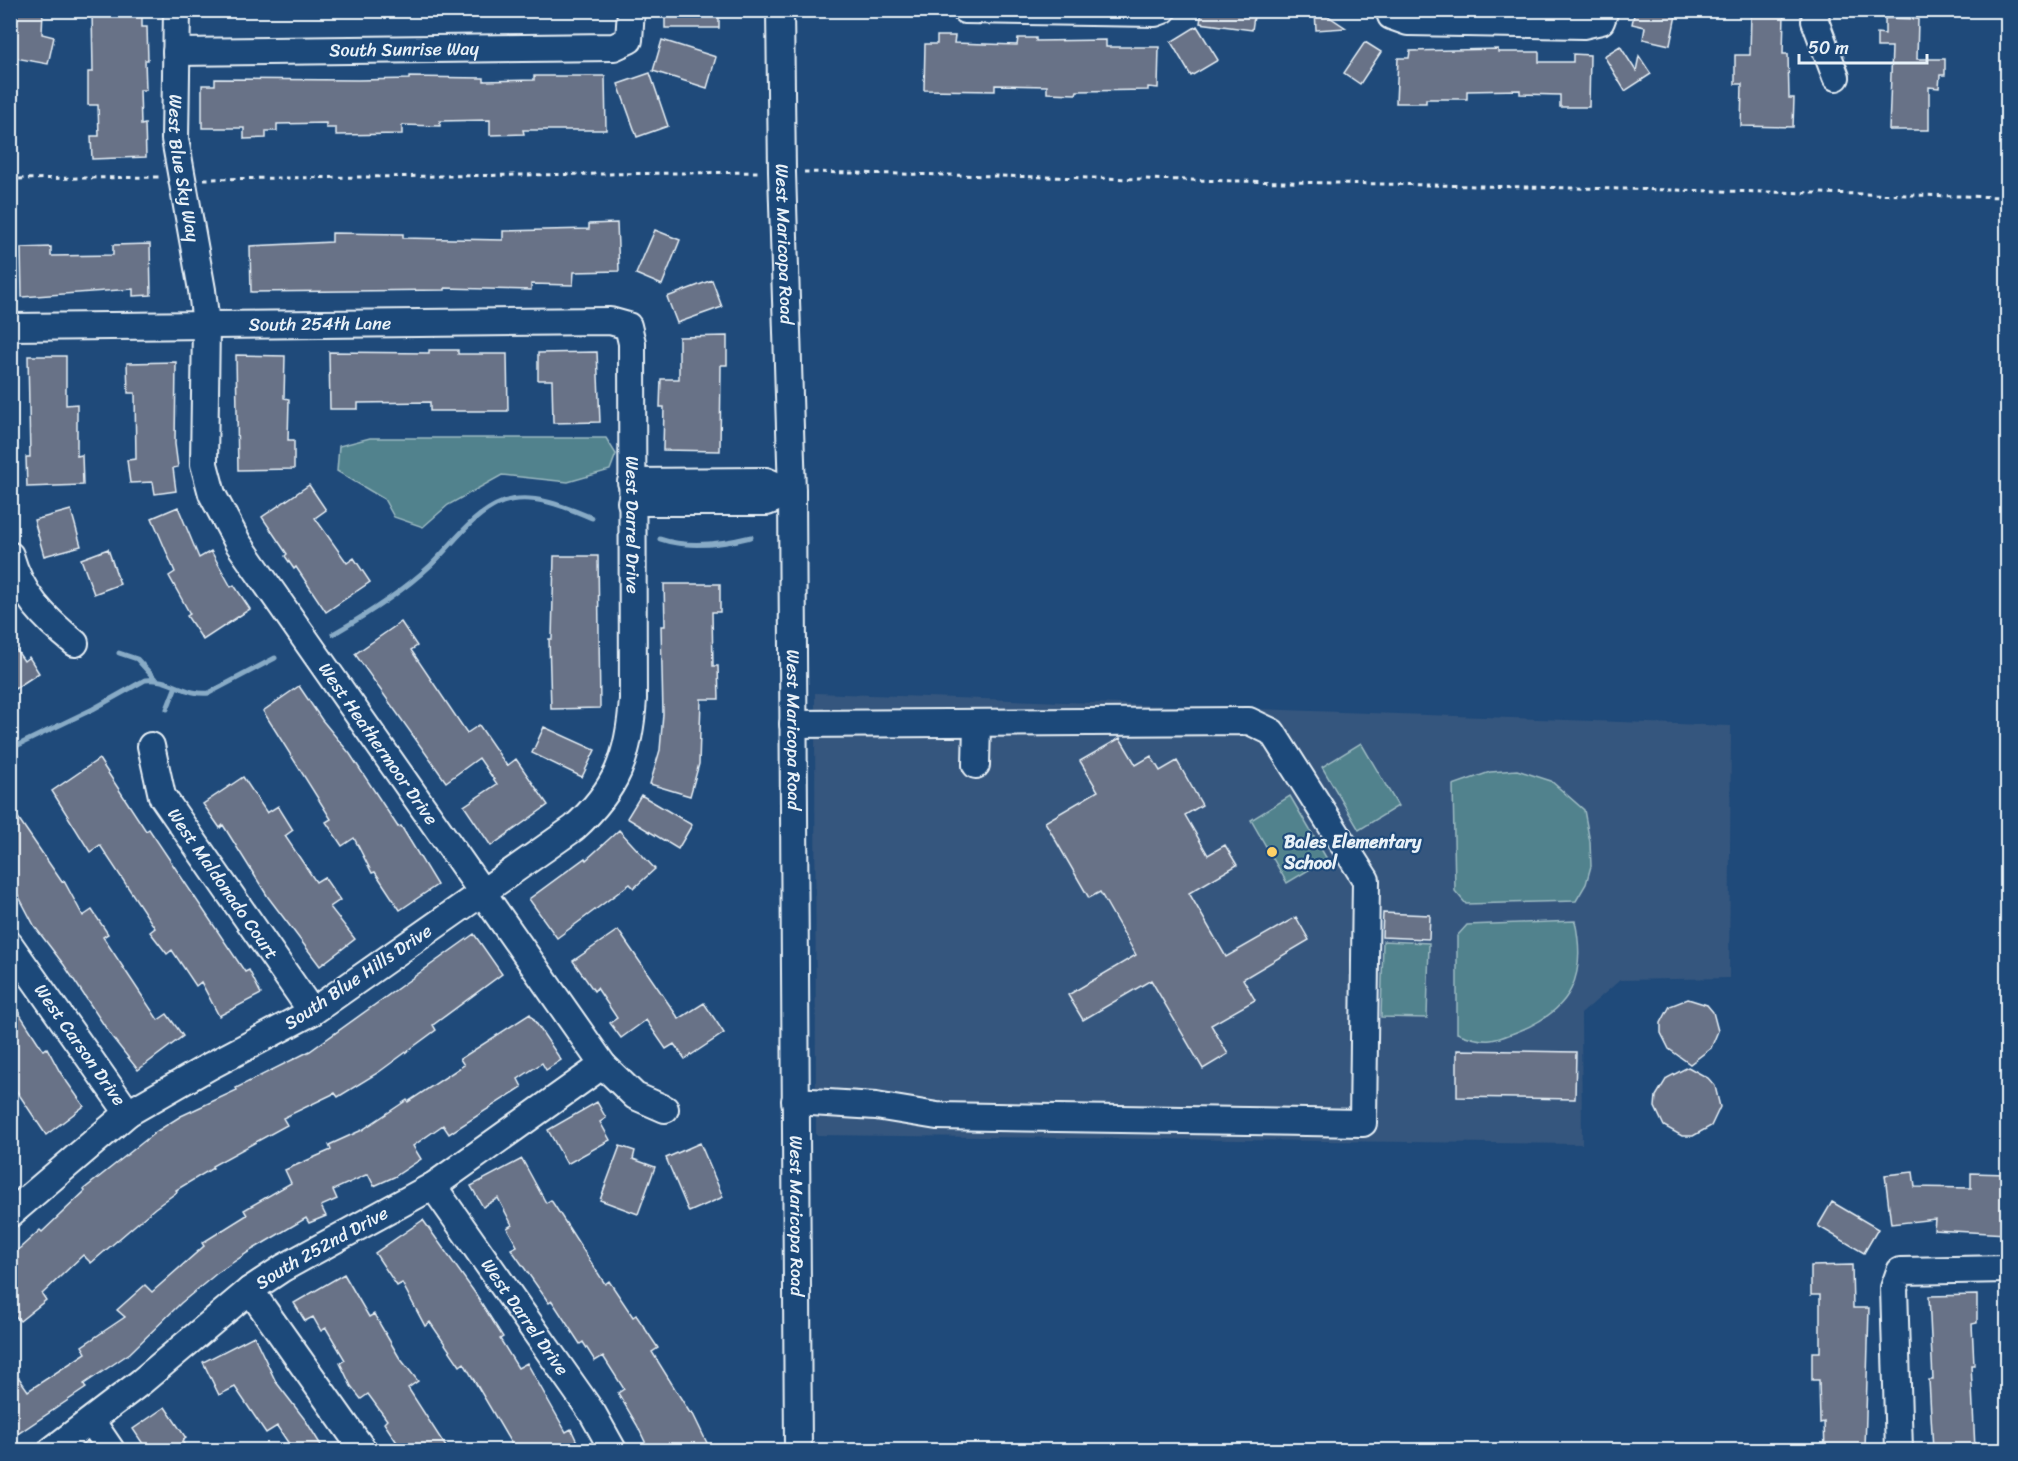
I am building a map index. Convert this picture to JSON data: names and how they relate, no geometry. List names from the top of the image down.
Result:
{
  "streets": {
    "street": [
      "South Sunrise Way",
      "West Blue Sky Way",
      "West Maricopa Road",
      "South 254th Lane",
      "West Darrel Drive",
      "West Heathermoor Drive",
      "West Maldonado Court",
      "South Blue Hills Drive",
      "West Carson Drive",
      "South 252nd Drive"
    ]
  },
  "crossings": [
    ["South Sunrise Way", "West Blue Sky Way"],
    ["West Blue Sky Way", "South 254th Lane"],
    ["West Blue Sky Way", "West Heathermoor Drive"],
    ["South 254th Lane", "West Darrel Drive"],
    ["South 254th Lane", "West Heathermoor Drive"],
    ["West Darrel Drive", "South Blue Hills Drive"],
    ["West Darrel Drive", "South 252nd Drive"],
    ["West Heathermoor Drive", "South Blue Hills Drive"],
    ["West Heathermoor Drive", "South 252nd Drive"],
    ["West Maldonado Court", "South Blue Hills Drive"],
    ["South Blue Hills Drive", "West Carson Drive"]
  ],
  "places": ["Bales Elementary School"],
  "scale_bar": "50 m"
}
